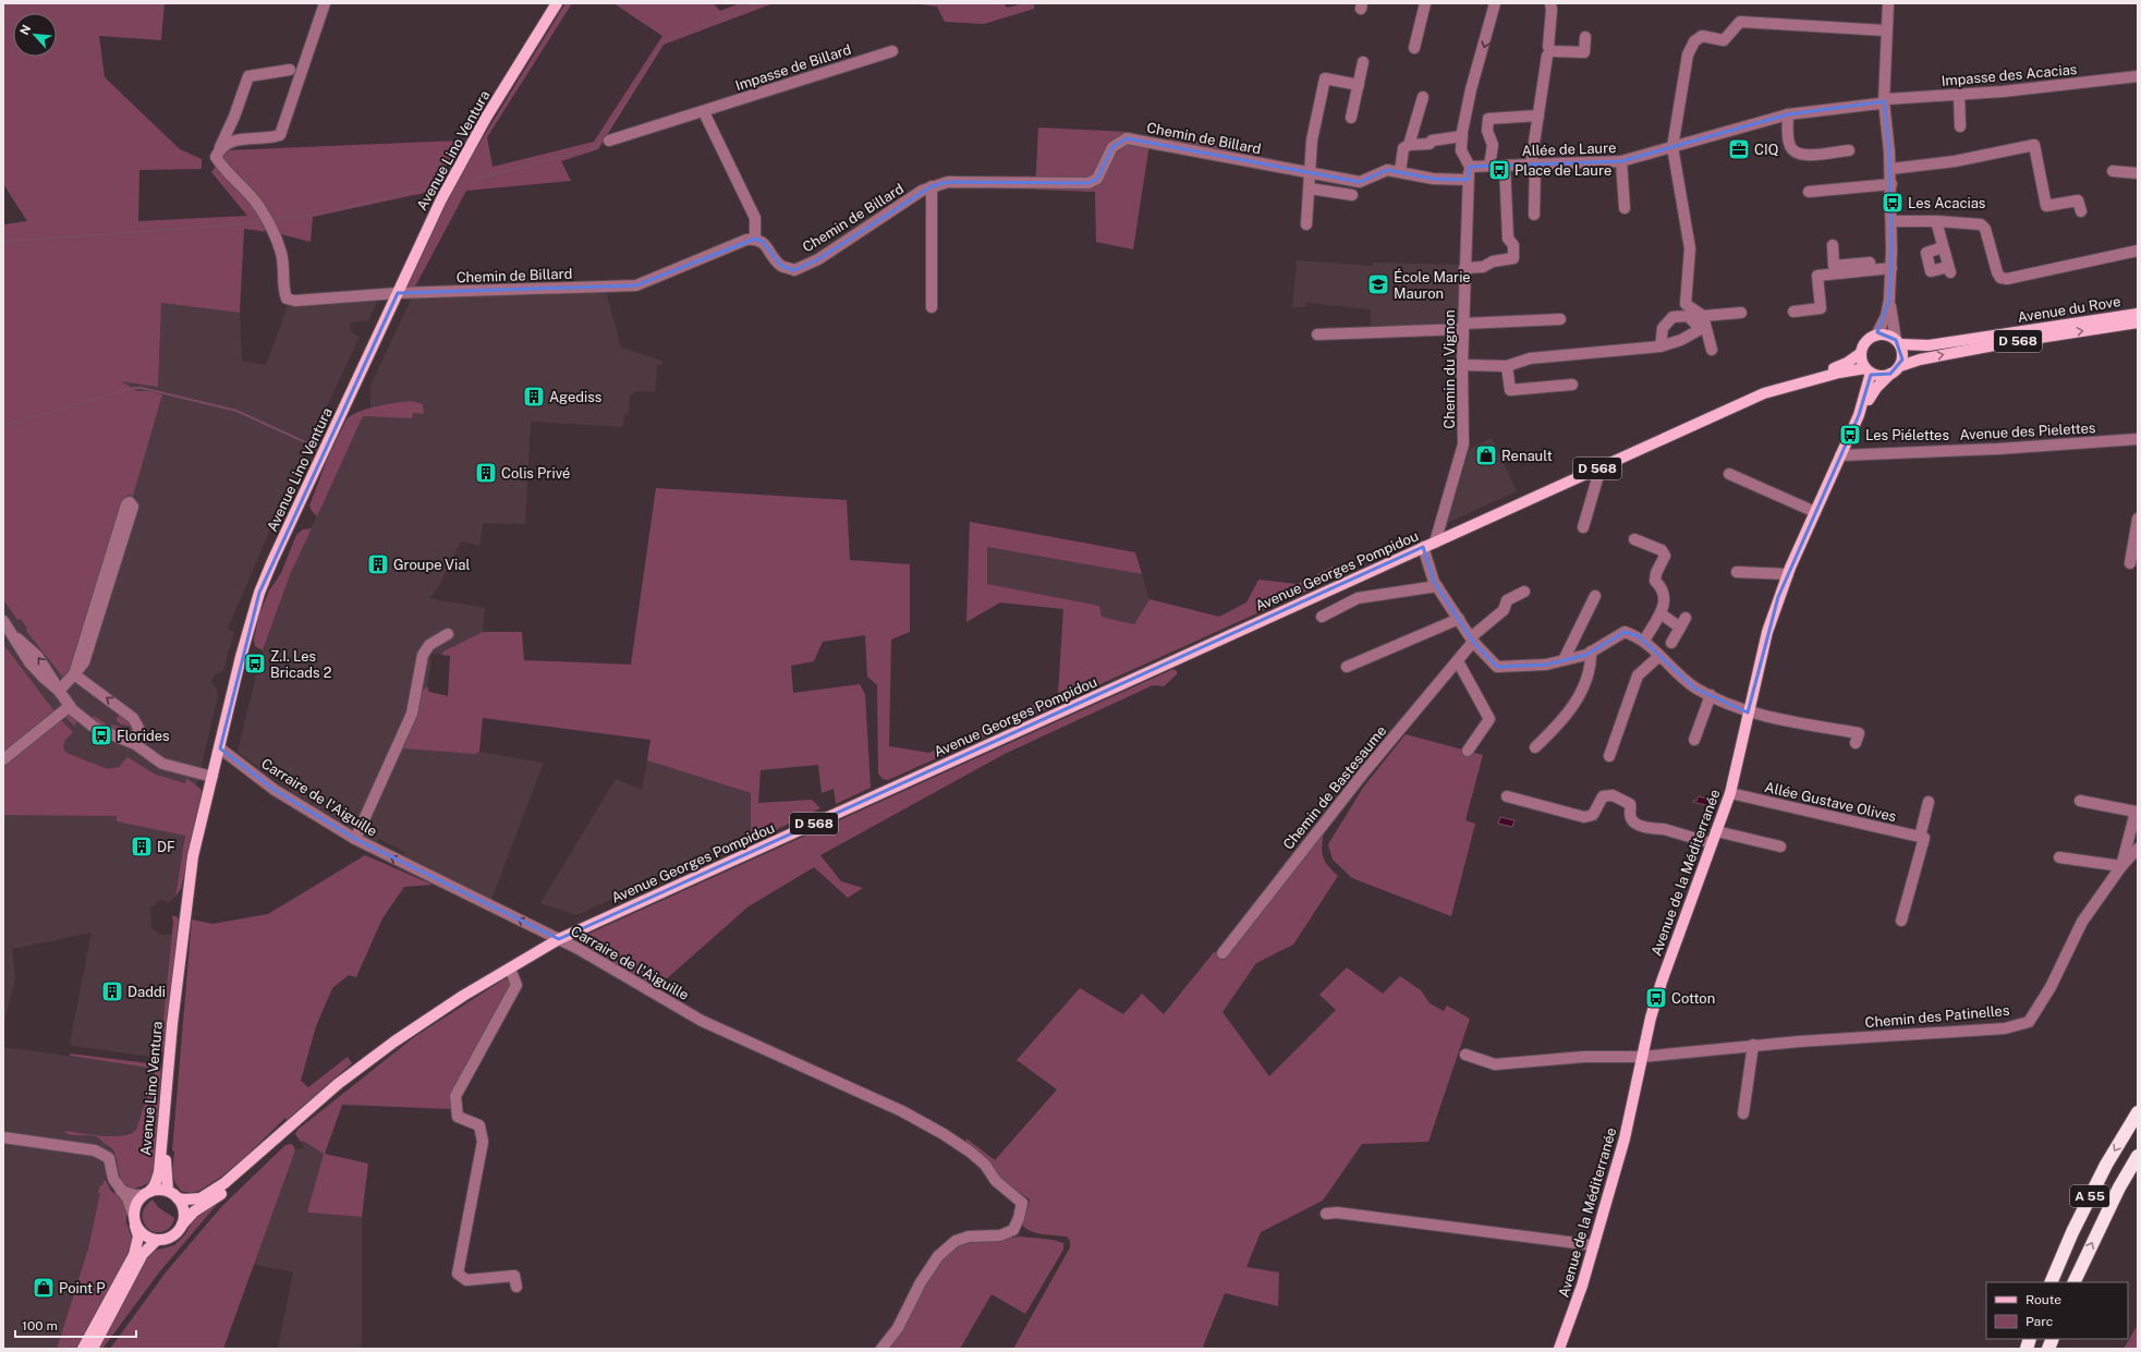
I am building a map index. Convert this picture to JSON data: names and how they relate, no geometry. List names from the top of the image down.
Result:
{
  "streets": {
    "highway": ["A 55"],
    "main road": [
      "Avenue Lino Ventura",
      "Avenue du Rove",
      "D 568",
      "Avenue Georges Pompidou",
      "Avenue de la Méditerranée"
    ],
    "street": [
      "Impasse de Billard",
      "Impasse des Acacias",
      "Chemin de Billard",
      "Allée de Laure",
      "Chemin du Vignon",
      "Avenue des Pielettes",
      "Chemin de Bastesaume",
      "Carraire de l'Aiguille",
      "Allée Gustave Olives",
      "Chemin des Patinelles"
    ]
  },
  "crossings": [
    ["Impasse des Acacias", "Allée de Laure"],
    ["Chemin de Billard", "Avenue Lino Ventura"],
    ["Chemin de Billard", "Chemin du Vignon"],
    ["Allée de Laure", "Chemin du Vignon"],
    ["Avenue Lino Ventura", "Avenue Georges Pompidou"],
    ["Avenue Lino Ventura", "Carraire de l'Aiguille"],
    ["Avenue du Rove", "D 568"],
    ["Avenue du Rove", "Avenue Georges Pompidou"],
    ["Avenue du Rove", "Avenue de la Méditerranée"],
    ["D 568", "Avenue Georges Pompidou"],
    ["D 568", "Avenue de la Méditerranée"],
    ["Chemin du Vignon", "Avenue Georges Pompidou"],
    ["Avenue des Pielettes", "Avenue de la Méditerranée"],
    ["Avenue Georges Pompidou", "Carraire de l'Aiguille"],
    ["Avenue Georges Pompidou", "Avenue de la Méditerranée"],
    ["Allée Gustave Olives", "Avenue de la Méditerranée"],
    ["Avenue de la Méditerranée", "Chemin des Patinelles"]
  ],
  "places": {
    "office": ["CIQ"],
    "bus stop": [
      "Place de Laure",
      "Les Acacias",
      "Les Piélettes",
      "Z.I. Les Bricads 2",
      "Florides",
      "Cotton"
    ],
    "school or university": ["École Marie Mauron"],
    "building": [
      "Agediss",
      "Colis Privé",
      "Groupe Vial",
      "DF",
      "Daddi"
    ],
    "shop": ["Renault", "Point P"]
  },
  "legend": ["Route", "Parc"],
  "scale_bar": "100 m",
  "north": "top left"
}
